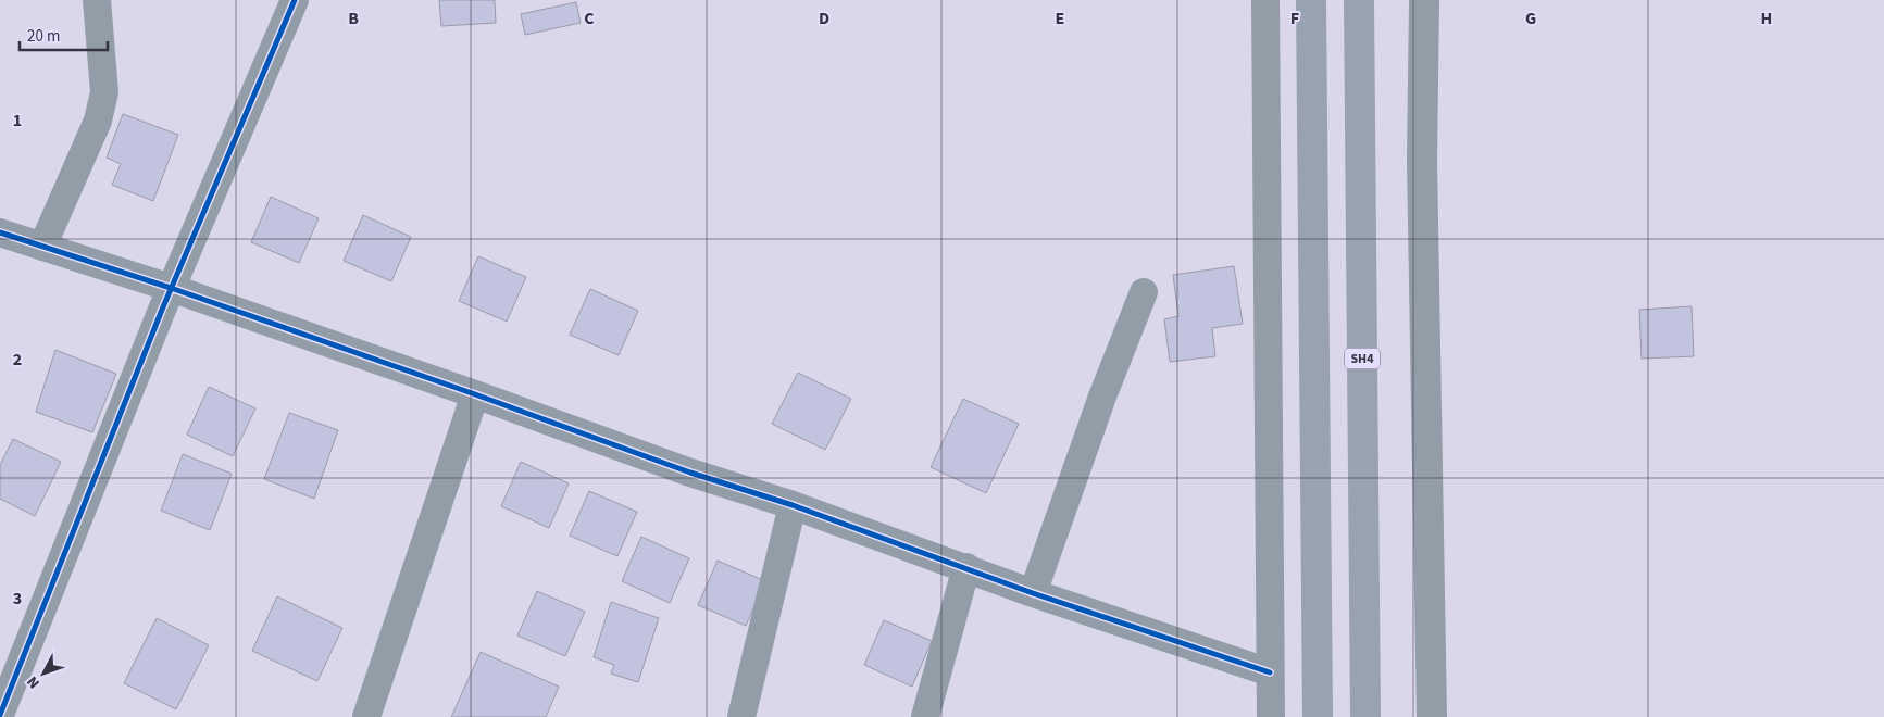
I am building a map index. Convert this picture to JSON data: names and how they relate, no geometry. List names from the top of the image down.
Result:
{
  "streets": {
    "highway": ["SH4"]
  },
  "scale_bar": "20 m",
  "north": "bottom left",
  "grid": {
    "columns": [
      "B",
      "C",
      "D",
      "E",
      "F",
      "G",
      "H"
    ],
    "rows": ["1", "2", "3"]
  }
}
